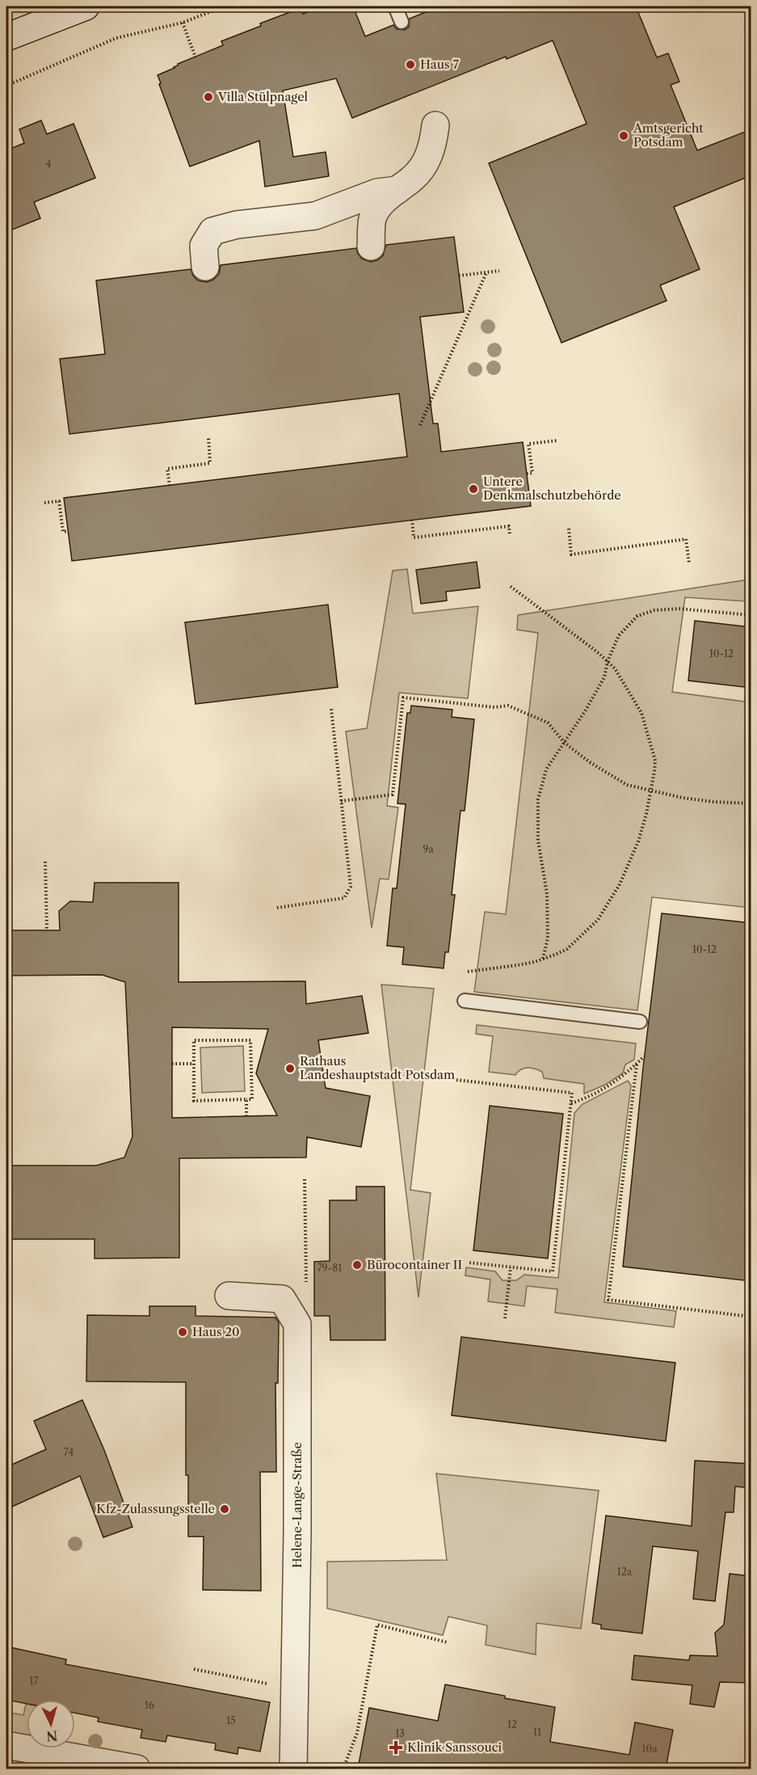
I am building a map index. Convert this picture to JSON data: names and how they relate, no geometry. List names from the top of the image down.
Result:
{
  "streets": {
    "street": ["Helene-Lange-Straße"]
  },
  "places": {
    "other": [
      "Haus 7",
      "Villa Stülpnagel",
      "Amtsgericht Potsdam",
      "Untere Denkmalschutzbehörde",
      "Rathaus Landeshauptstadt Potsdam",
      "Bürocontainer II",
      "Haus 20",
      "Kfz-Zulassungsstelle"
    ],
    "health": ["Klinik Sanssouci"]
  },
  "house_numbers": [
    "4",
    "10-12",
    "9a",
    "10-12",
    "79-81",
    "74",
    "12a",
    "17",
    "16",
    "15",
    "12",
    "11",
    "13",
    "10a"
  ],
  "north": "bottom"
}
